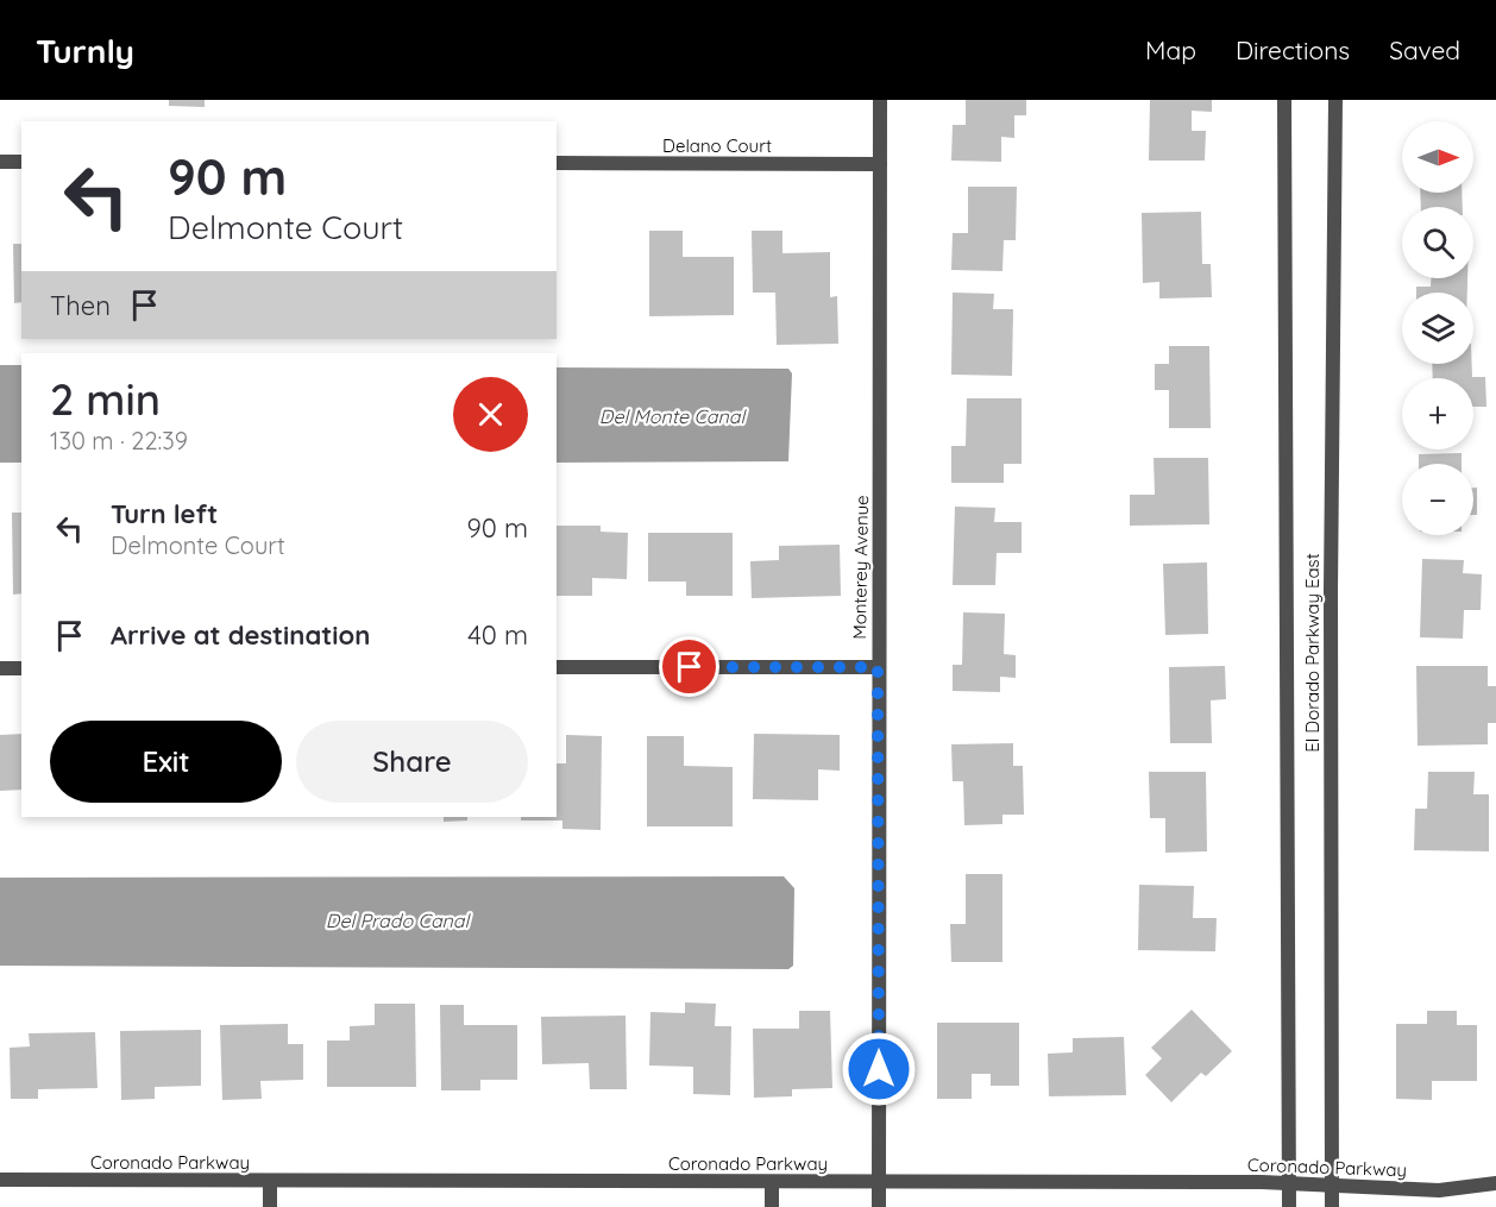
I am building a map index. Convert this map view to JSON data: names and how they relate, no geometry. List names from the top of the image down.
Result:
{
  "streets": {
    "street": [
      "Delano Court",
      "Monterey Avenue",
      "El Dorado Parkway East",
      "Coronado Parkway"
    ]
  },
  "crossings": [
    ["Delano Court", "Monterey Avenue"],
    ["Monterey Avenue", "Coronado Parkway"],
    ["El Dorado Parkway East", "Coronado Parkway"]
  ],
  "water": ["Del Monte Canal", "Del Prado Canal"],
  "north": "right",
  "page": {
    "header": "Turnly",
    "nav": ["Map", "Directions", "Saved"],
    "map_buttons": ["+", "−"],
    "turn": ["90 m", "Delmonte Court"],
    "then": "Then",
    "heading": ["2 min", "130 m · 22:39"],
    "list": [
      {
        "name": "Turn left",
        "note": "Delmonte Court",
        "value": "90 m"
      },
      {
        "name": "Arrive at destination",
        "value": "40 m"
      }
    ],
    "buttons": ["Exit", "Share"]
  }
}
